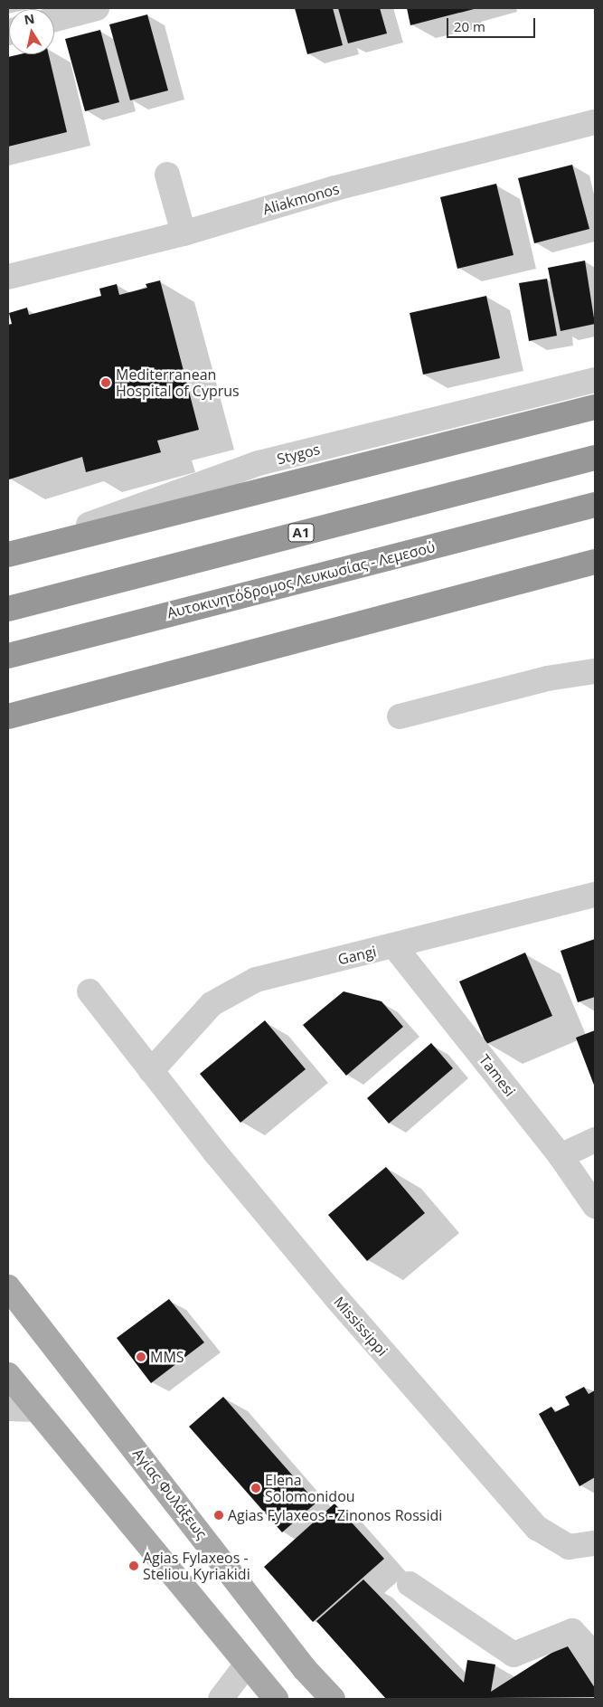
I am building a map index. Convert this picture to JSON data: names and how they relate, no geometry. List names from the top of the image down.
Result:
{
  "streets": {
    "highway": ["A1", "Αυτοκινητόδρομος Λευκωσίας - Λεμεσού"],
    "main road": ["Αγίας Φυλάξεως"],
    "street": [
      "Aliakmonos",
      "Stygos",
      "Gangi",
      "Tamesi",
      "Mississippi"
    ]
  },
  "crossings": [
    ["Gangi", "Tamesi"],
    ["Gangi", "Mississippi"]
  ],
  "places": [
    "Mediterranean Hospital of Cyprus",
    "MMS",
    "Elena Solomonidou",
    "Agias Fylaxeos - Zinonos Rossidi",
    "Agias Fylaxeos - Steliou Kyriakidi"
  ],
  "scale_bar": "20 m",
  "north": "top"
}
